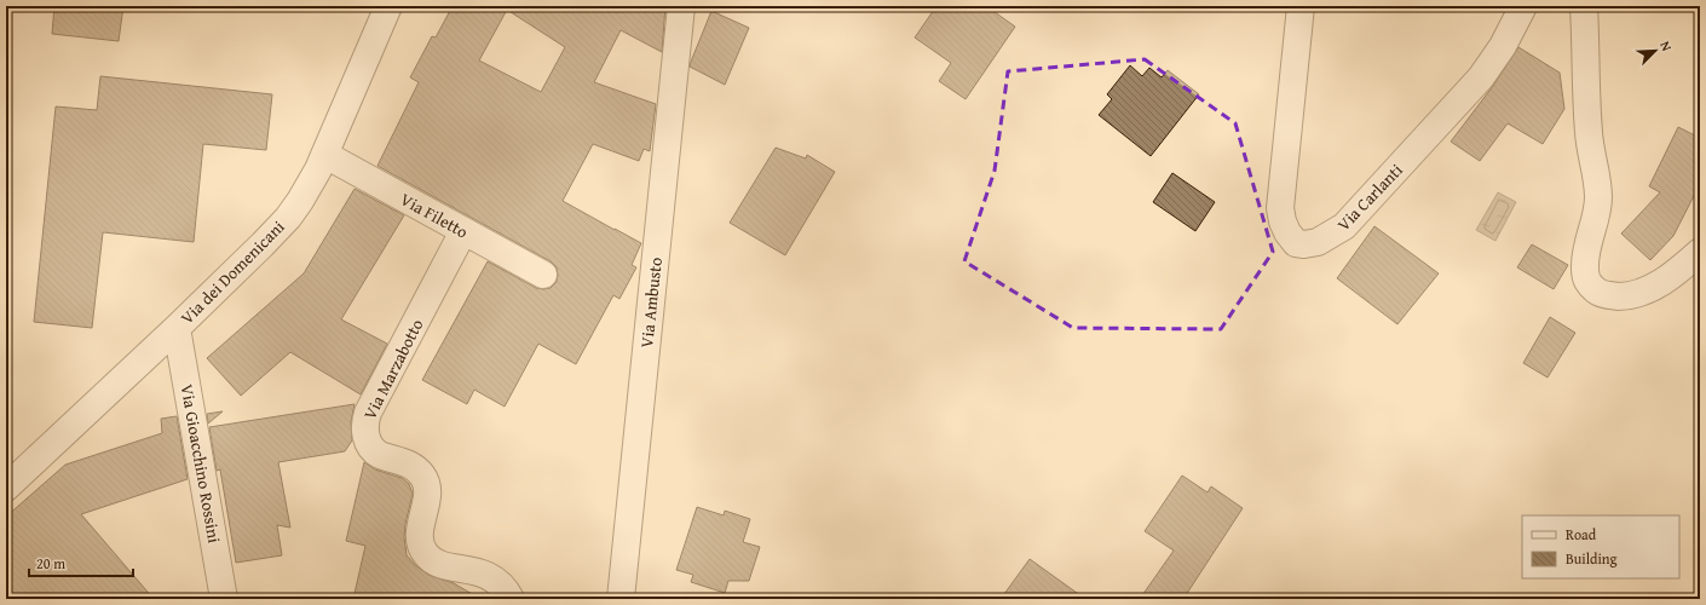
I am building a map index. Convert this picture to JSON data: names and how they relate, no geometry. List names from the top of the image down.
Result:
{
  "streets": {
    "street": [
      "Via Carlanti",
      "Via Filetto",
      "Via dei Domenicani",
      "Via Ambusto",
      "Via Marzabotto",
      "Via Gioacchino Rossini"
    ]
  },
  "crossings": [
    ["Via Filetto", "Via dei Domenicani"],
    ["Via Filetto", "Via Marzabotto"],
    ["Via dei Domenicani", "Via Gioacchino Rossini"]
  ],
  "legend": ["Road", "Building"],
  "scale_bar": "20 m",
  "north": "top right"
}
